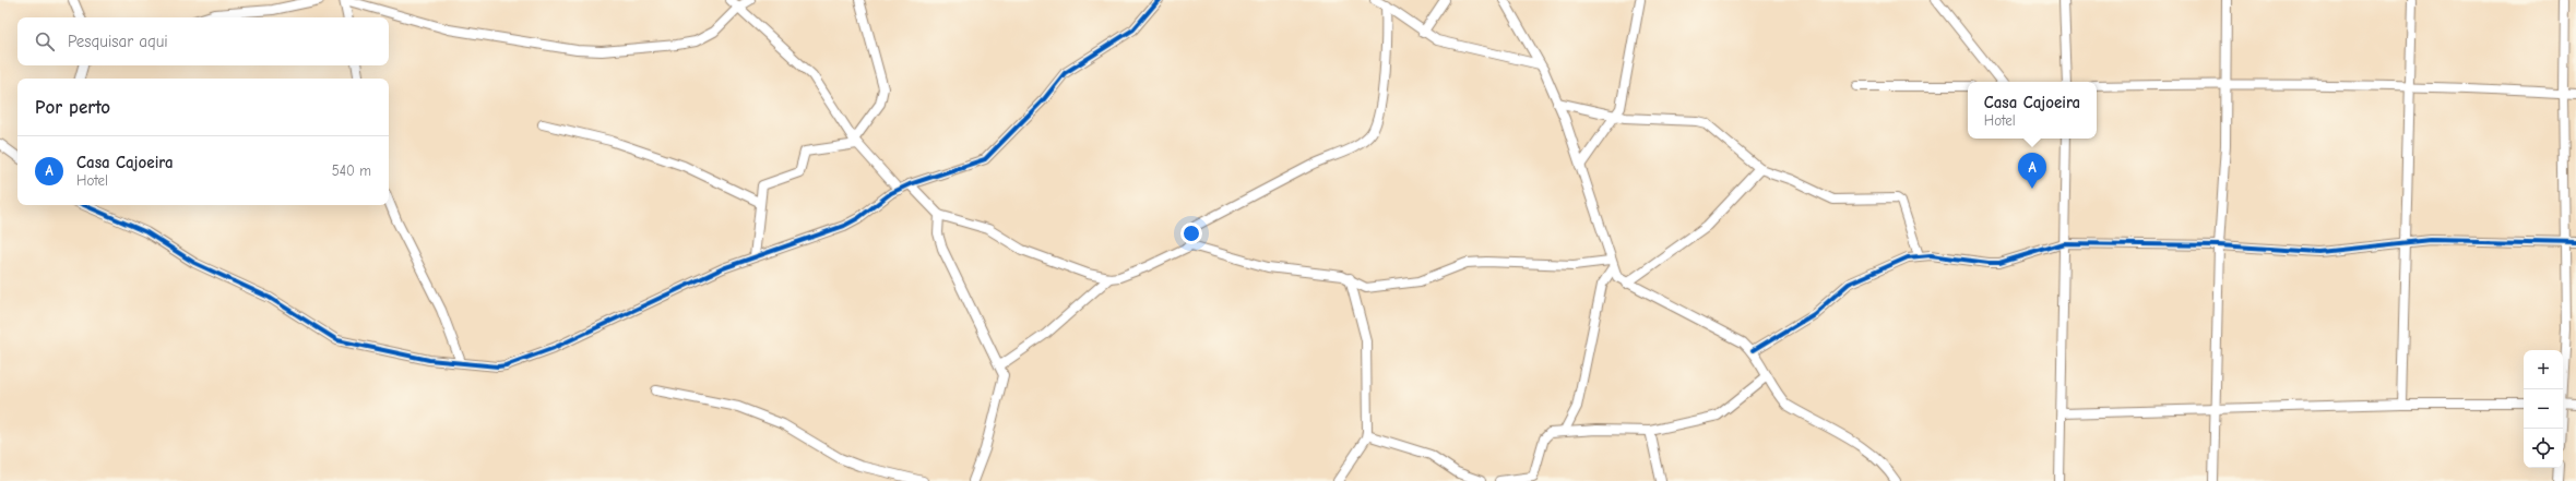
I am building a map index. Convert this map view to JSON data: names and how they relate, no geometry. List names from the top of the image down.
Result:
{
  "page": {
    "search": "Pesquisar aqui",
    "heading": "Por perto",
    "popup": ["Casa Cajoeira", "Hotel"],
    "list": [
      {
        "mark": "A",
        "name": "Casa Cajoeira",
        "note": "Hotel",
        "value": "540 m"
      }
    ],
    "pins": "A",
    "map_buttons": ["+", "−"]
  }
}
